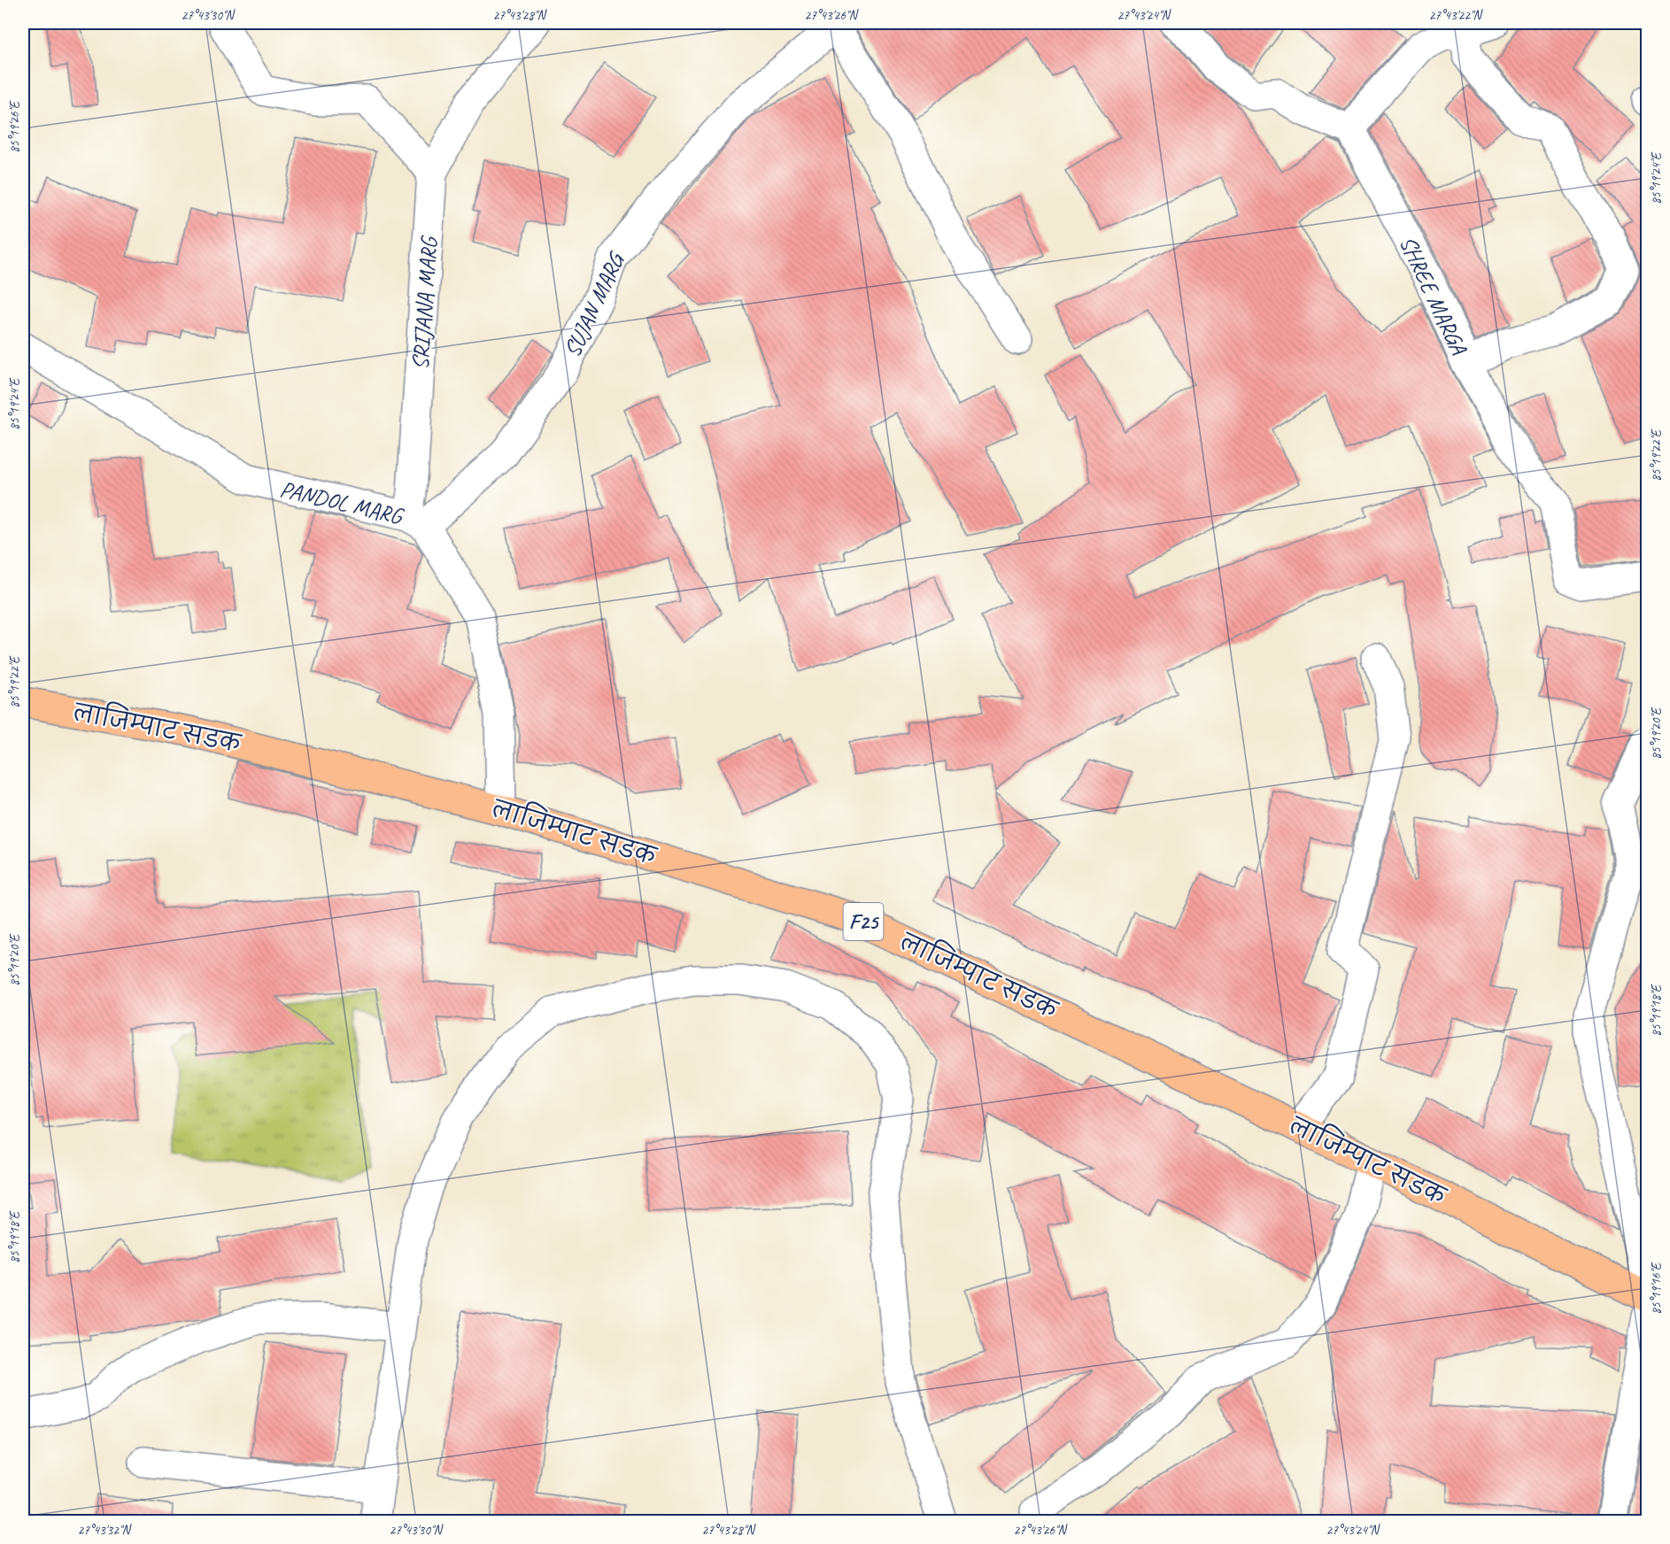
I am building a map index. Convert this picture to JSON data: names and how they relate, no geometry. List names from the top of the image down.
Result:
{
  "streets": {
    "main road": ["लाजिम्पाट सडक", "F25"],
    "street": [
      "SHREE MARGA",
      "SRIJANA MARG",
      "SUJAN MARG",
      "PANDOL MARG"
    ]
  },
  "crossings": [
    ["SRIJANA MARG", "SUJAN MARG"],
    ["SRIJANA MARG", "PANDOL MARG"],
    ["SUJAN MARG", "PANDOL MARG"],
    ["PANDOL MARG", "लाजिम्पाट सडक"]
  ],
  "coordinates": [
    "27°43'30\"N",
    "27°43'28\"N",
    "27°43'26\"N",
    "27°43'24\"N",
    "27°43'22\"N",
    "85°19'26\"E",
    "85°19'24\"E",
    "85°19'22\"E",
    "85°19'20\"E",
    "85°19'18\"E",
    "85°19'16\"E",
    "27°43'32\"N"
  ]
}
